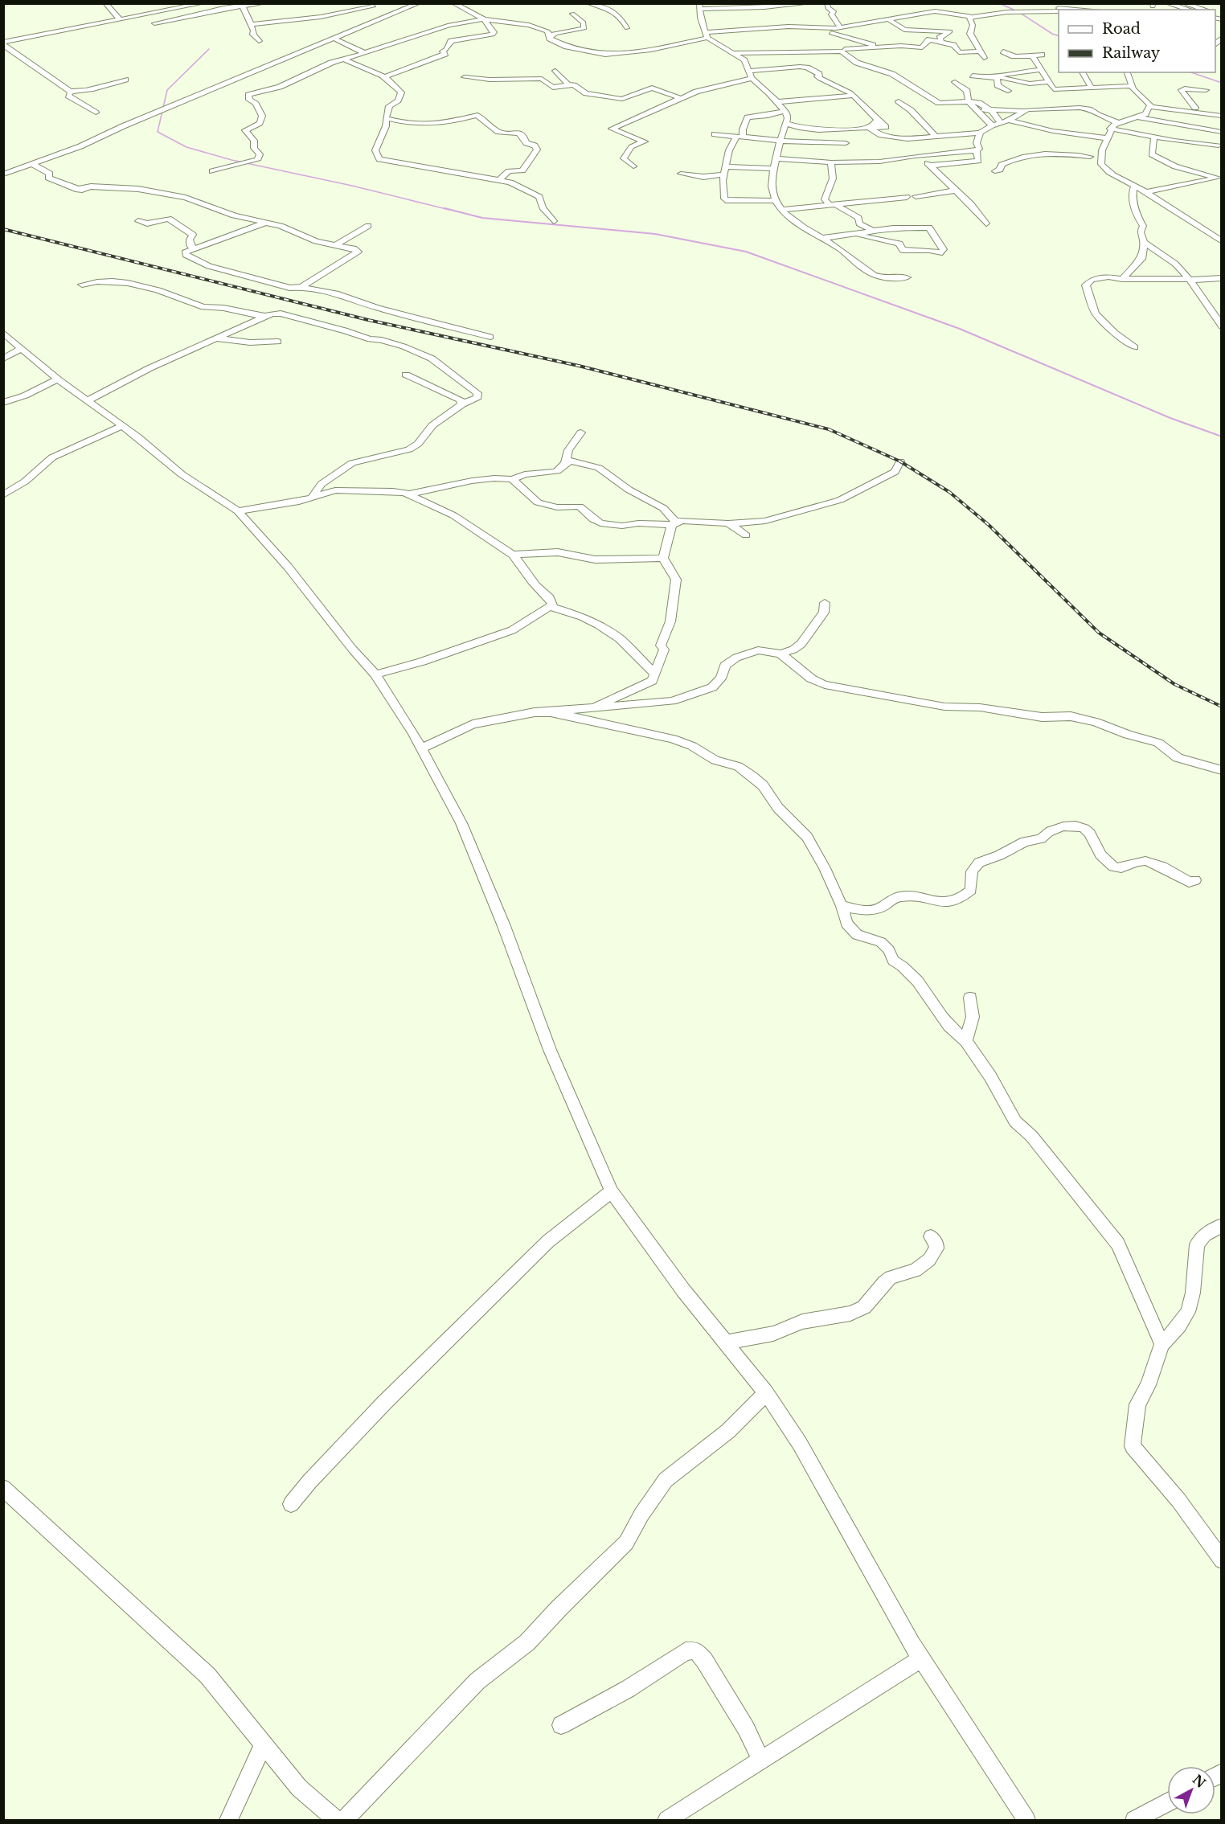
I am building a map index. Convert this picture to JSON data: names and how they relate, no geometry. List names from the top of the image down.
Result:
{
  "legend": ["Road", "Railway"],
  "north": "top right"
}
